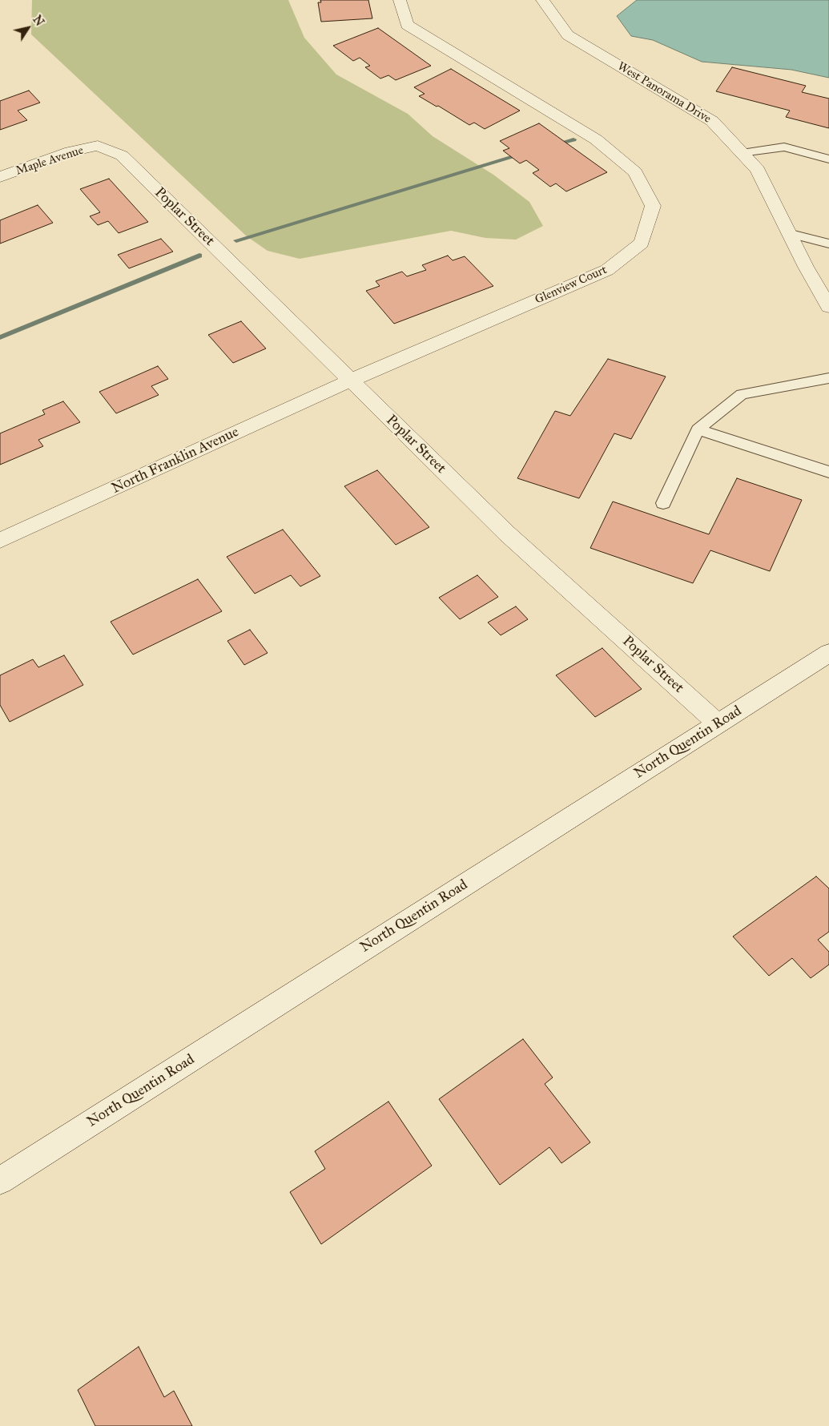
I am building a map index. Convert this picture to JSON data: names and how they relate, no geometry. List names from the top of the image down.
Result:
{
  "streets": {
    "street": [
      "West Panorama Drive",
      "Maple Avenue",
      "Poplar Street",
      "Glenview Court",
      "North Franklin Avenue",
      "North Quentin Road"
    ]
  },
  "crossings": [
    ["Maple Avenue", "Poplar Street"],
    ["Poplar Street", "Glenview Court"],
    ["Poplar Street", "North Franklin Avenue"],
    ["Poplar Street", "North Quentin Road"],
    ["Glenview Court", "North Franklin Avenue"]
  ],
  "north": "top right"
}
